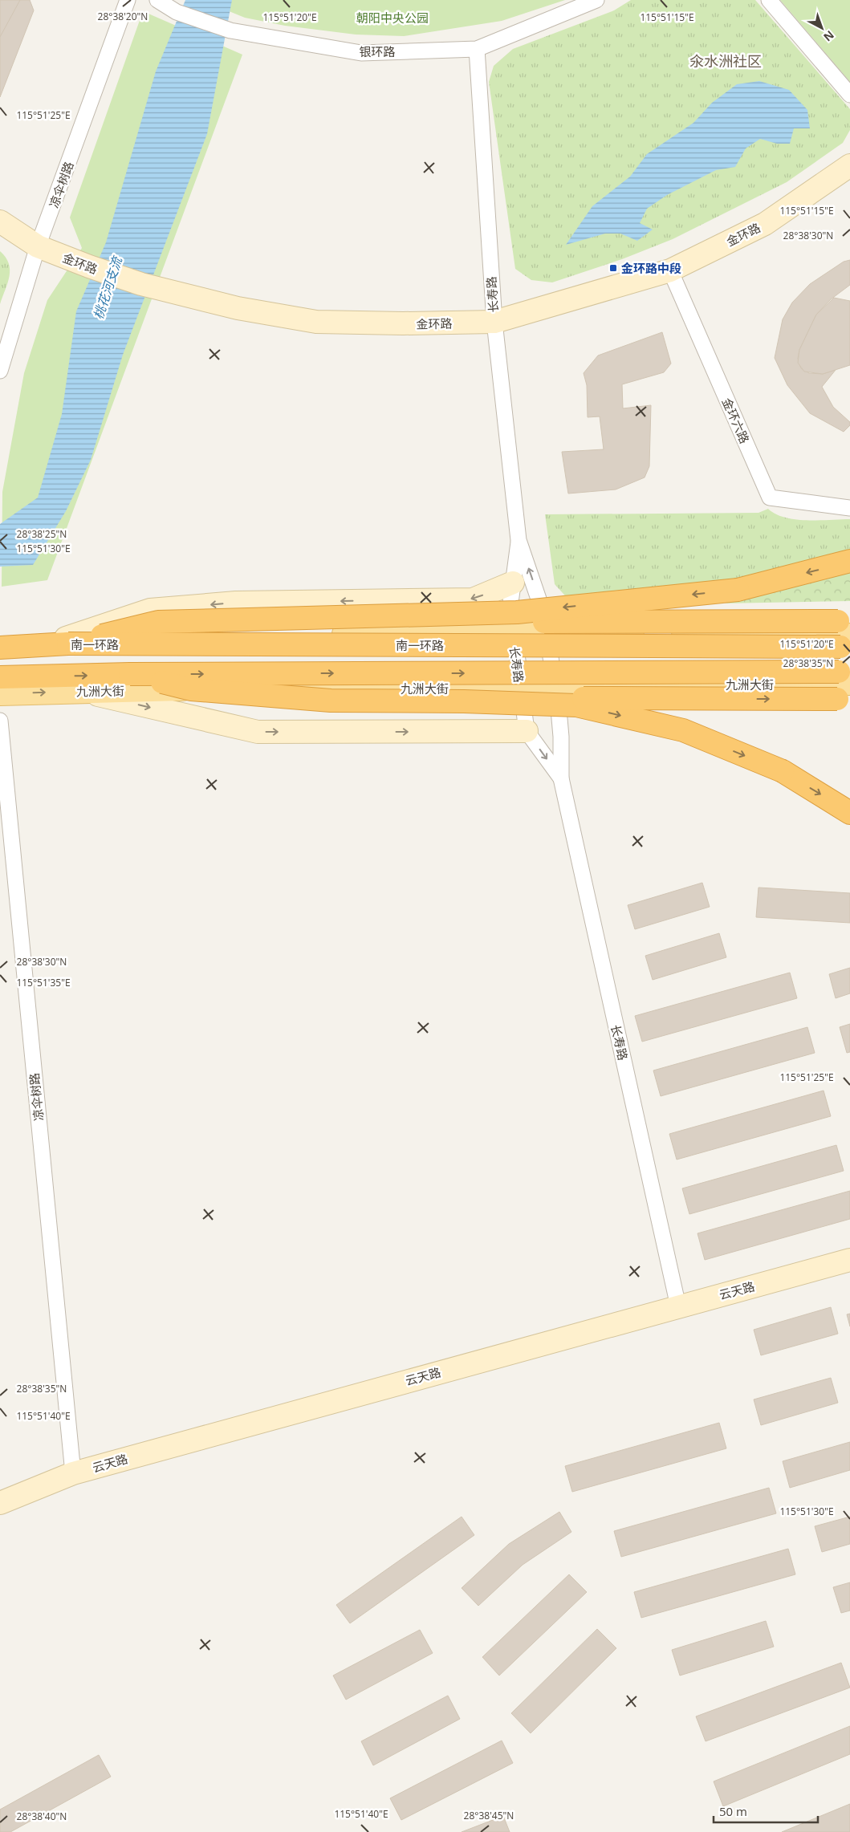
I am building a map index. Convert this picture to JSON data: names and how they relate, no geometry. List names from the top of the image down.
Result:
{
  "streets": {
    "highway": ["南一环路"],
    "main road": ["九洲大街"],
    "street": [
      "银环路",
      "凉伞树路",
      "金环路",
      "长寿路",
      "金环六路",
      "云天路"
    ]
  },
  "crossings": [
    ["银环路", "长寿路"],
    ["凉伞树路", "金环路"],
    ["凉伞树路", "云天路"],
    ["金环路", "长寿路"],
    ["金环路", "金环六路"],
    ["长寿路", "九洲大街"],
    ["长寿路", "云天路"]
  ],
  "districts": ["氽水洲社区"],
  "water": ["桃花河支流"],
  "parks": ["朝阳中央公园"],
  "places": {
    "transit": ["金环路中段"]
  },
  "scale_bar": "50 m",
  "north": "bottom right",
  "coordinates": [
    "28°38'20\"N",
    "115°51'20\"E",
    "115°51'15\"E",
    "115°51'25\"E",
    "28°38'30\"N",
    "28°38'25\"N",
    "115°51'30\"E",
    "28°38'35\"N",
    "115°51'35\"E",
    "115°51'40\"E",
    "28°38'45\"N",
    "28°38'40\"N"
  ]
}
